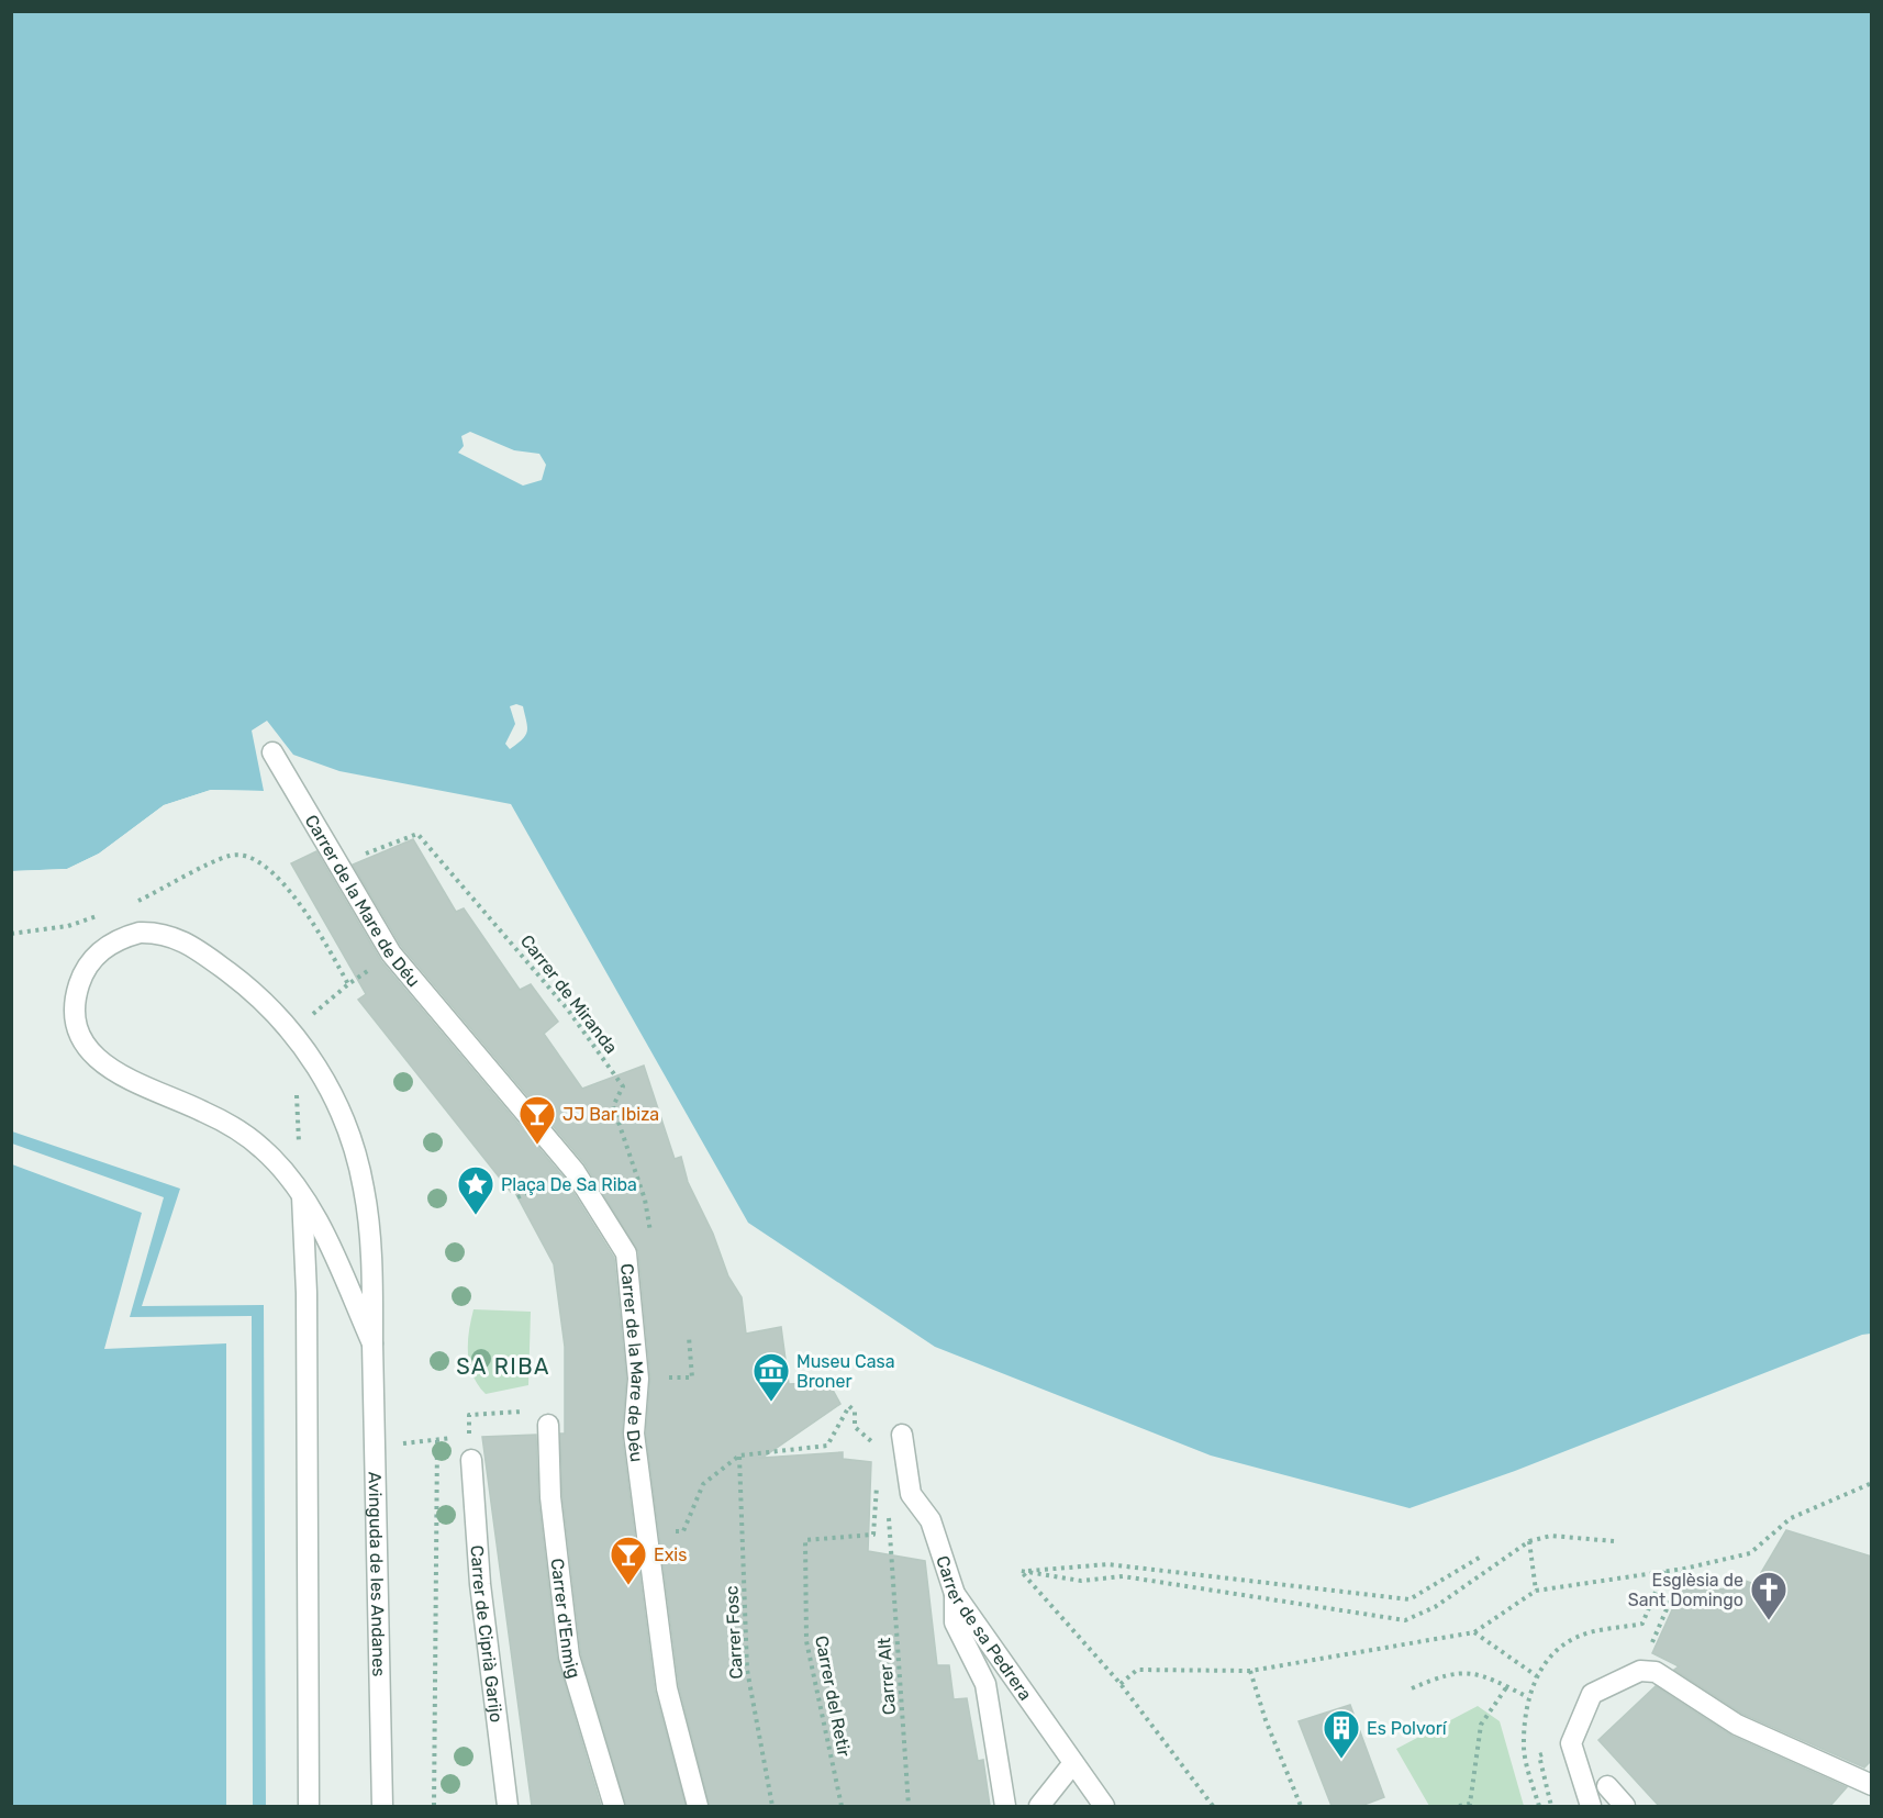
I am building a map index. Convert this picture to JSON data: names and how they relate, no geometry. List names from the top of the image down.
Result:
{
  "streets": {
    "street": [
      "Carrer de la Mare de Déu",
      "Avinguda de les Andanes",
      "Carrer d'Enmig",
      "Carrer de sa Pedrera",
      "Carrer de Ciprià Garijo"
    ],
    "path": [
      "Carrer de Miranda",
      "Carrer Fosc",
      "Carrer Alt",
      "Carrer del Retir"
    ]
  },
  "crossings": [
    ["Carrer de la Mare de Déu", "Carrer de Miranda"]
  ],
  "districts": ["SA RIBA"],
  "places": {
    "bar": ["JJ Bar Ibiza", "Exis"],
    "place": ["Plaça De Sa Riba"],
    "museum": ["Museu Casa Broner"],
    "church": ["Esglèsia de Sant Domingo"],
    "building": ["Es Polvorí"]
  }
}
